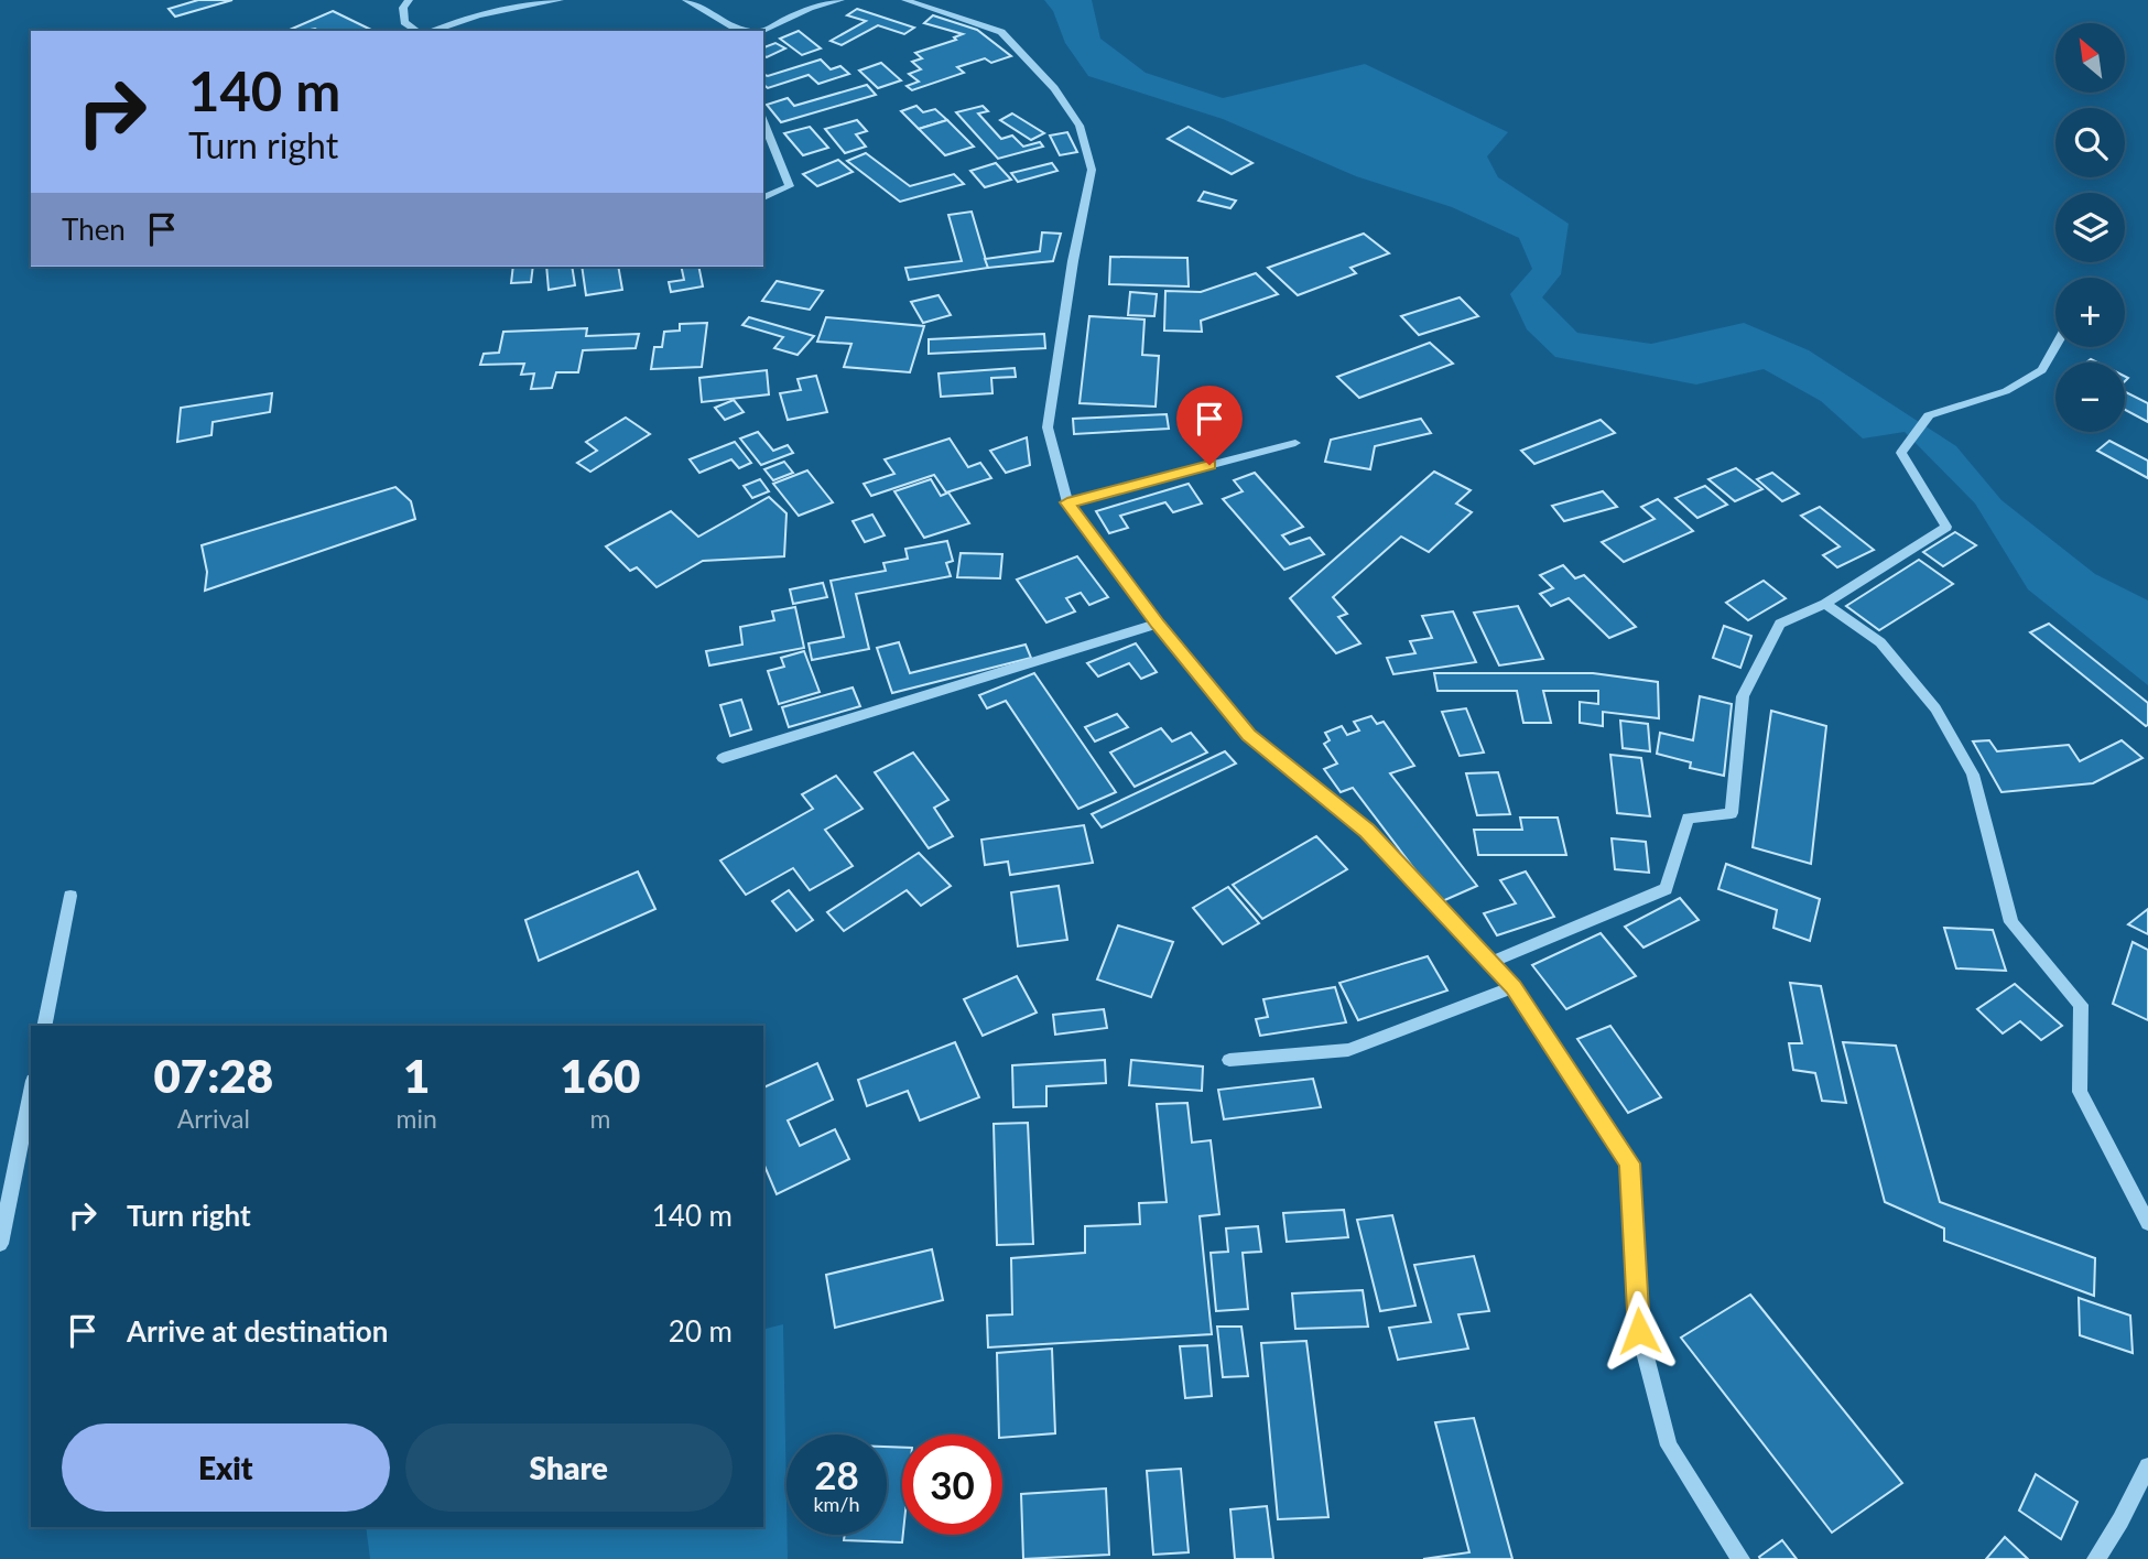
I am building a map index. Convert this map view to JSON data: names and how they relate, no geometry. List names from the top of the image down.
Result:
{
  "north": "top left",
  "page": {
    "map_buttons": ["+", "−"],
    "turn": ["140 m", "Turn right"],
    "then": "Then",
    "eta": [
      "07:28",
      "Arrival",
      "1",
      "min",
      "160",
      "m"
    ],
    "list": [
      {
        "name": "Turn right",
        "value": "140 m"
      },
      {
        "name": "Arrive at destination",
        "value": "20 m"
      }
    ],
    "buttons": ["Exit", "Share"],
    "speed": "28 km/h",
    "limit": "30"
  }
}
